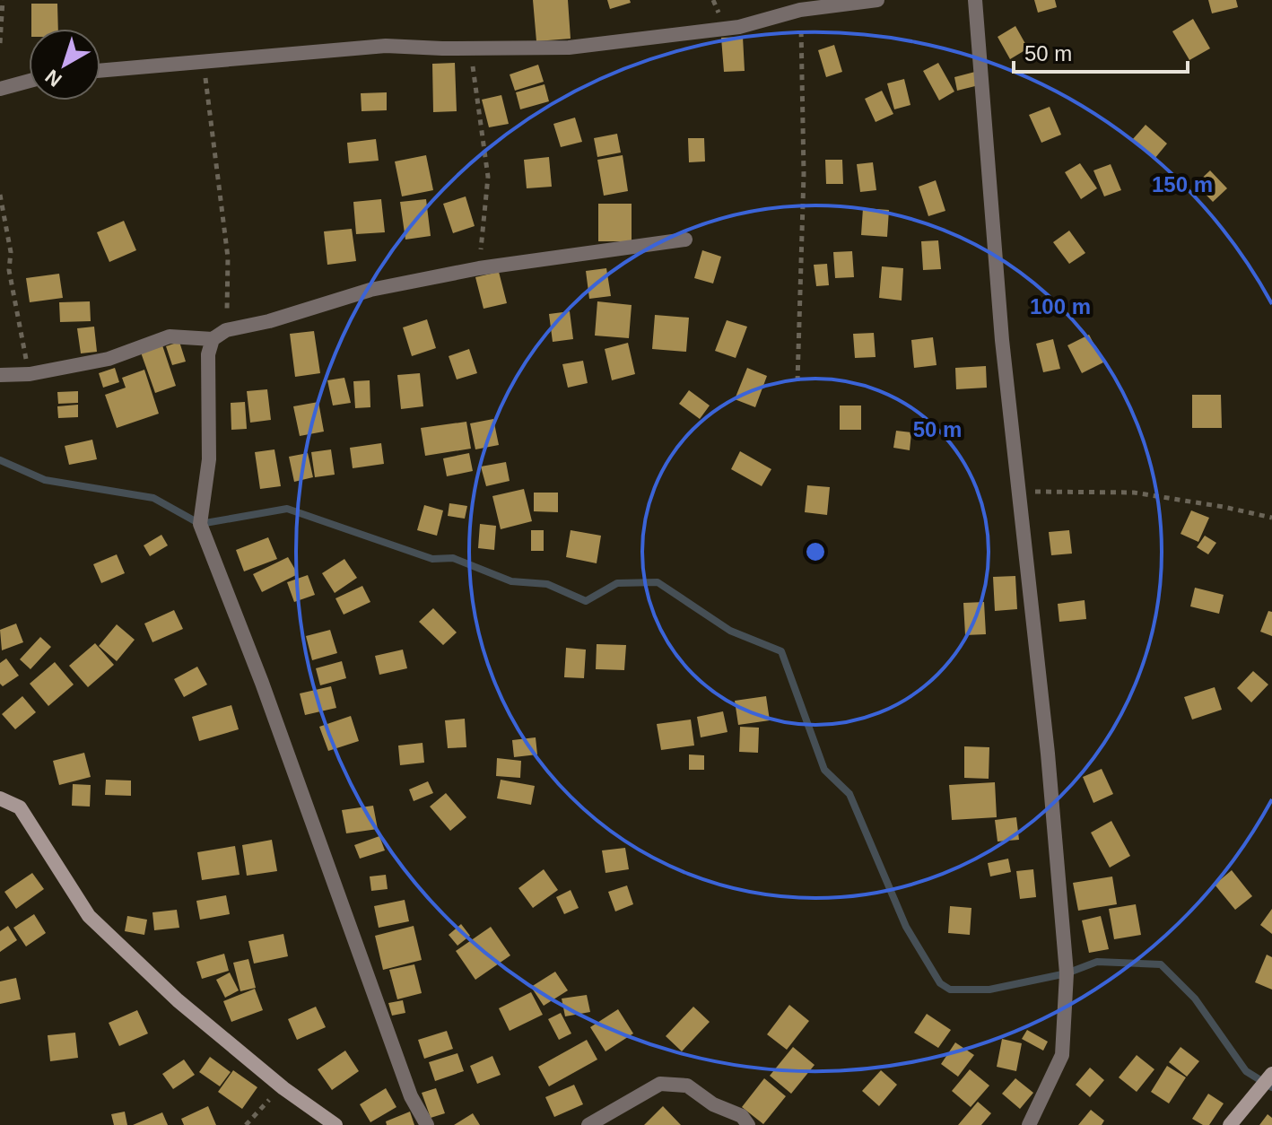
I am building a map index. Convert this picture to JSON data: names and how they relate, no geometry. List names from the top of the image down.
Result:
{
  "scale_bar": "50 m",
  "north": "bottom left",
  "rings": ["150 m", "100 m", "50 m"]
}
